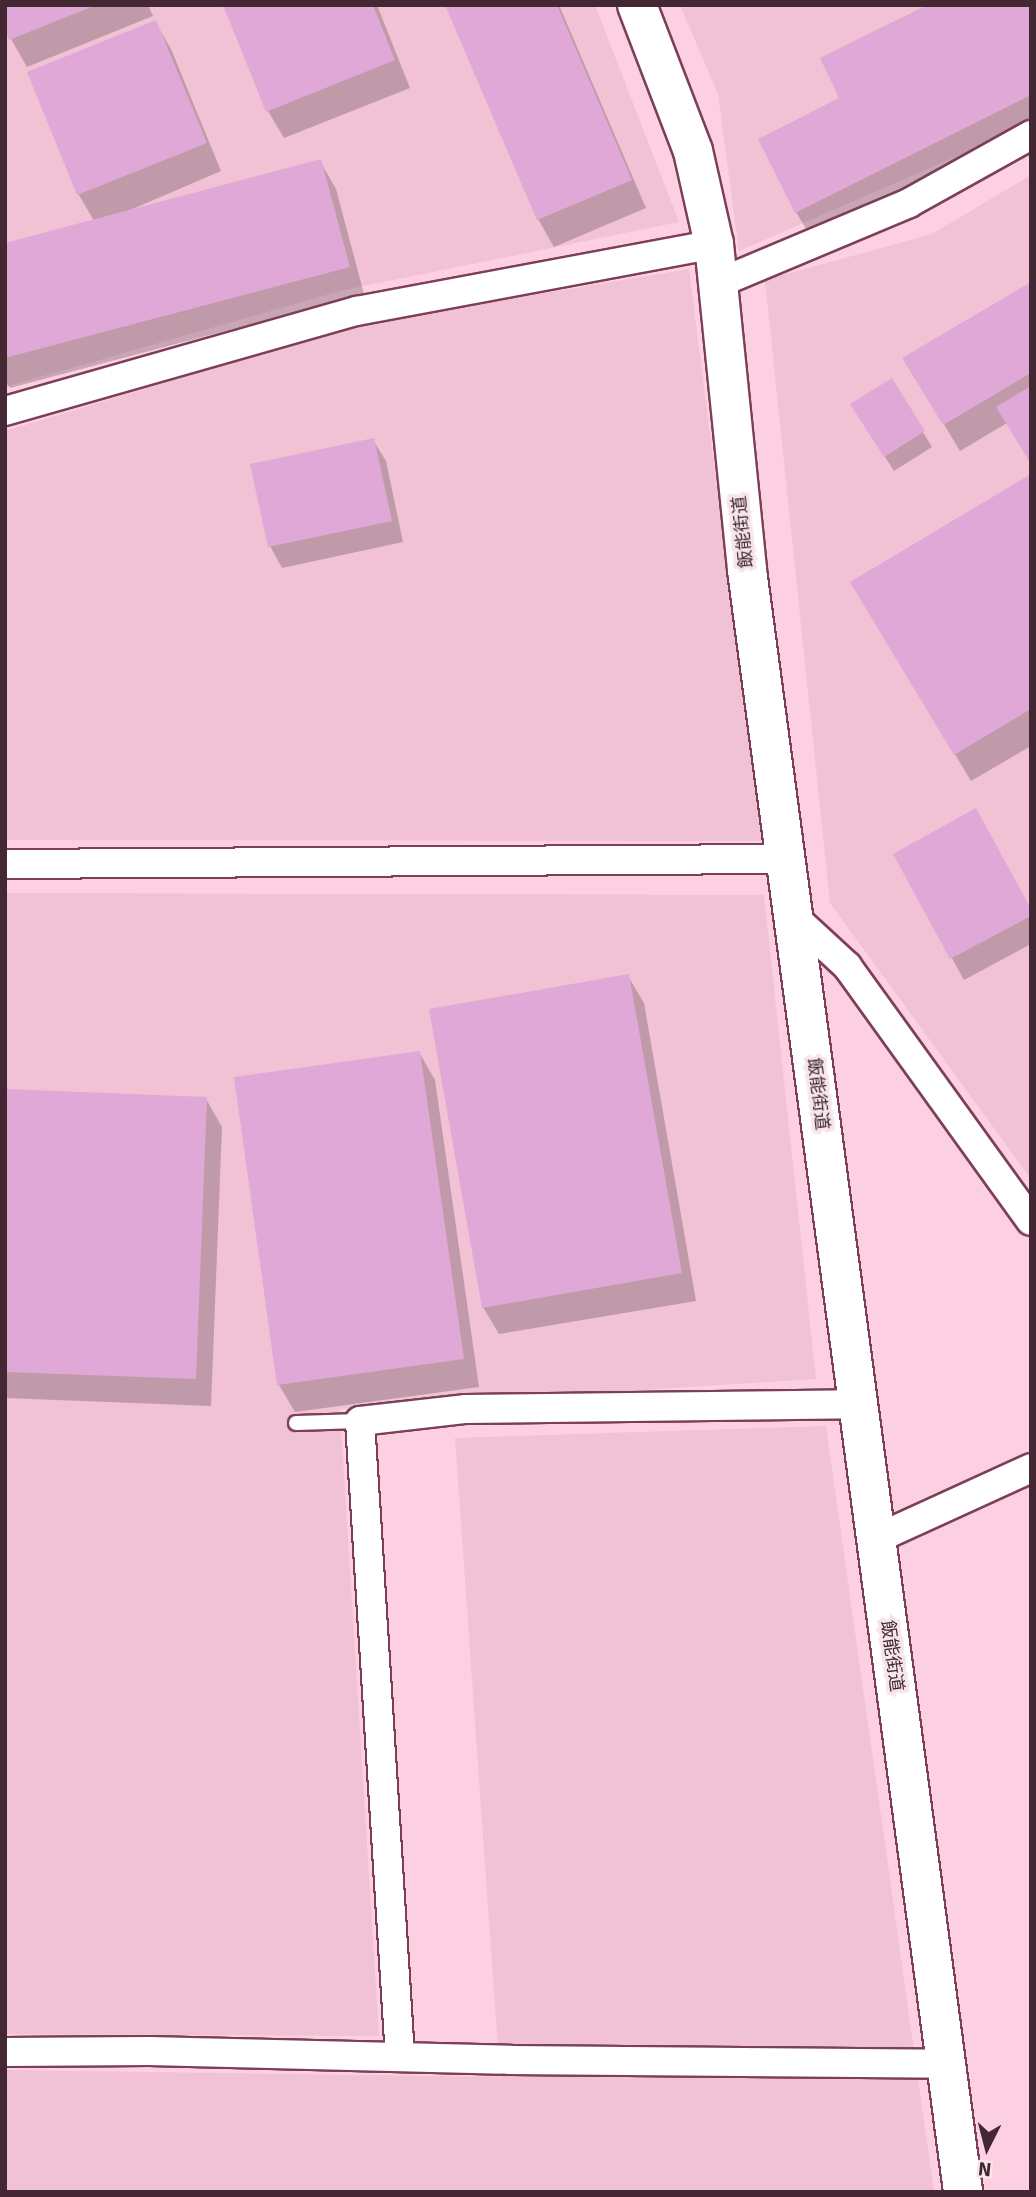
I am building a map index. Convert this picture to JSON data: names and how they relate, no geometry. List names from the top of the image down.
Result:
{
  "streets": {
    "street": ["飯能街道"]
  },
  "north": "bottom"
}
